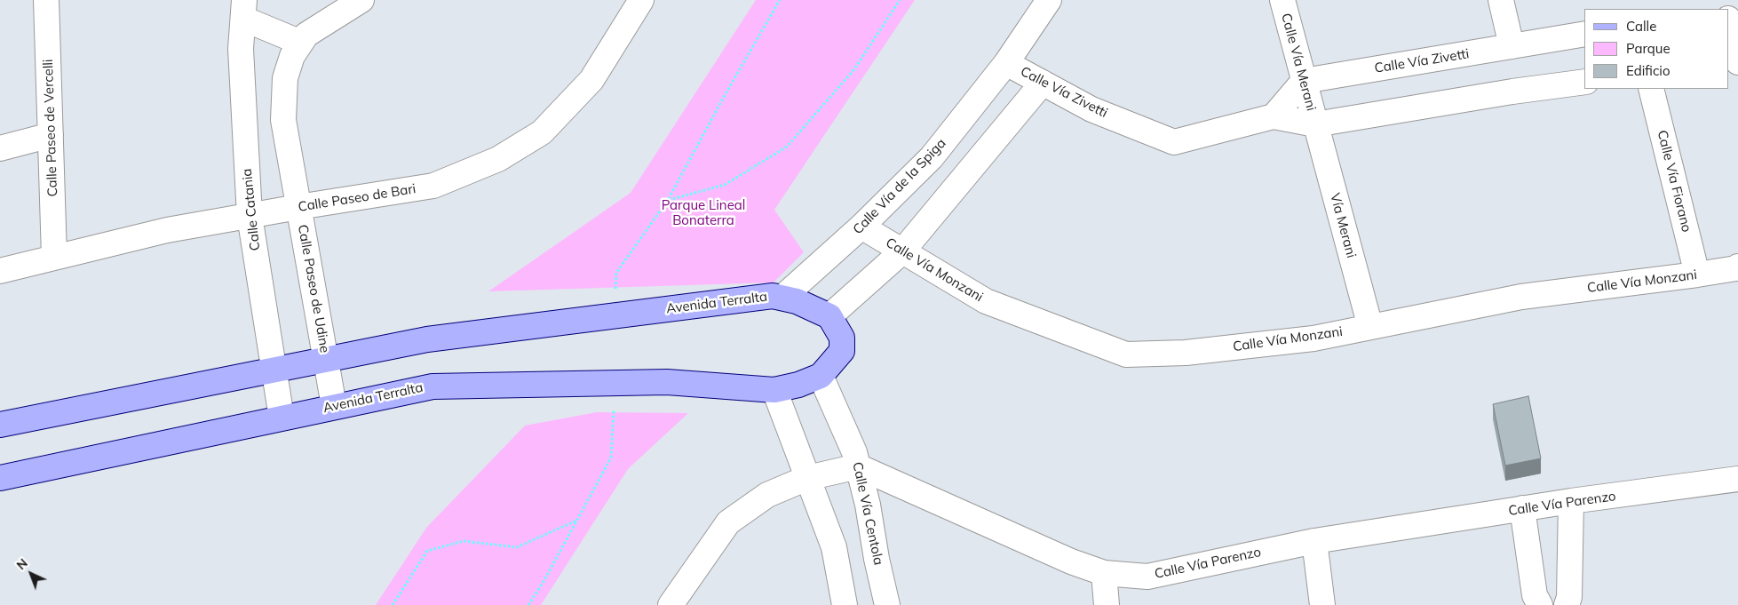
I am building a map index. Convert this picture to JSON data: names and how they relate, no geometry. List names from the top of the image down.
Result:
{
  "streets": {
    "street": [
      "Calle Vía Zivetti",
      "Calle Vía Merani",
      "Calle Paseo de Vercelli",
      "Calle Vía Fiorano",
      "Calle Vía de la Spiga",
      "Calle Paseo de Bari",
      "Calle Catania",
      "Vía Merani",
      "Calle Vía Monzani",
      "Calle Paseo de Udine",
      "Avenida Terralta",
      "Calle Vía Parenzo",
      "Calle Vía Centola"
    ]
  },
  "crossings": [
    ["Calle Vía Zivetti", "Calle Vía Merani"],
    ["Calle Vía Zivetti", "Calle Vía de la Spiga"],
    ["Calle Vía Zivetti", "Vía Merani"],
    ["Calle Vía Merani", "Vía Merani"],
    ["Calle Paseo de Vercelli", "Calle Paseo de Bari"],
    ["Calle Vía Fiorano", "Calle Vía Monzani"],
    ["Calle Vía de la Spiga", "Calle Vía Monzani"],
    ["Calle Vía de la Spiga", "Avenida Terralta"],
    ["Calle Paseo de Bari", "Calle Catania"],
    ["Calle Paseo de Bari", "Calle Paseo de Udine"],
    ["Calle Catania", "Avenida Terralta"],
    ["Vía Merani", "Calle Vía Monzani"],
    ["Calle Paseo de Udine", "Avenida Terralta"],
    ["Avenida Terralta", "Calle Vía Centola"],
    ["Calle Vía Parenzo", "Calle Vía Centola"]
  ],
  "parks": ["Parque Lineal Bonaterra"],
  "legend": ["Calle", "Parque", "Edificio"],
  "north": "top left"
}
